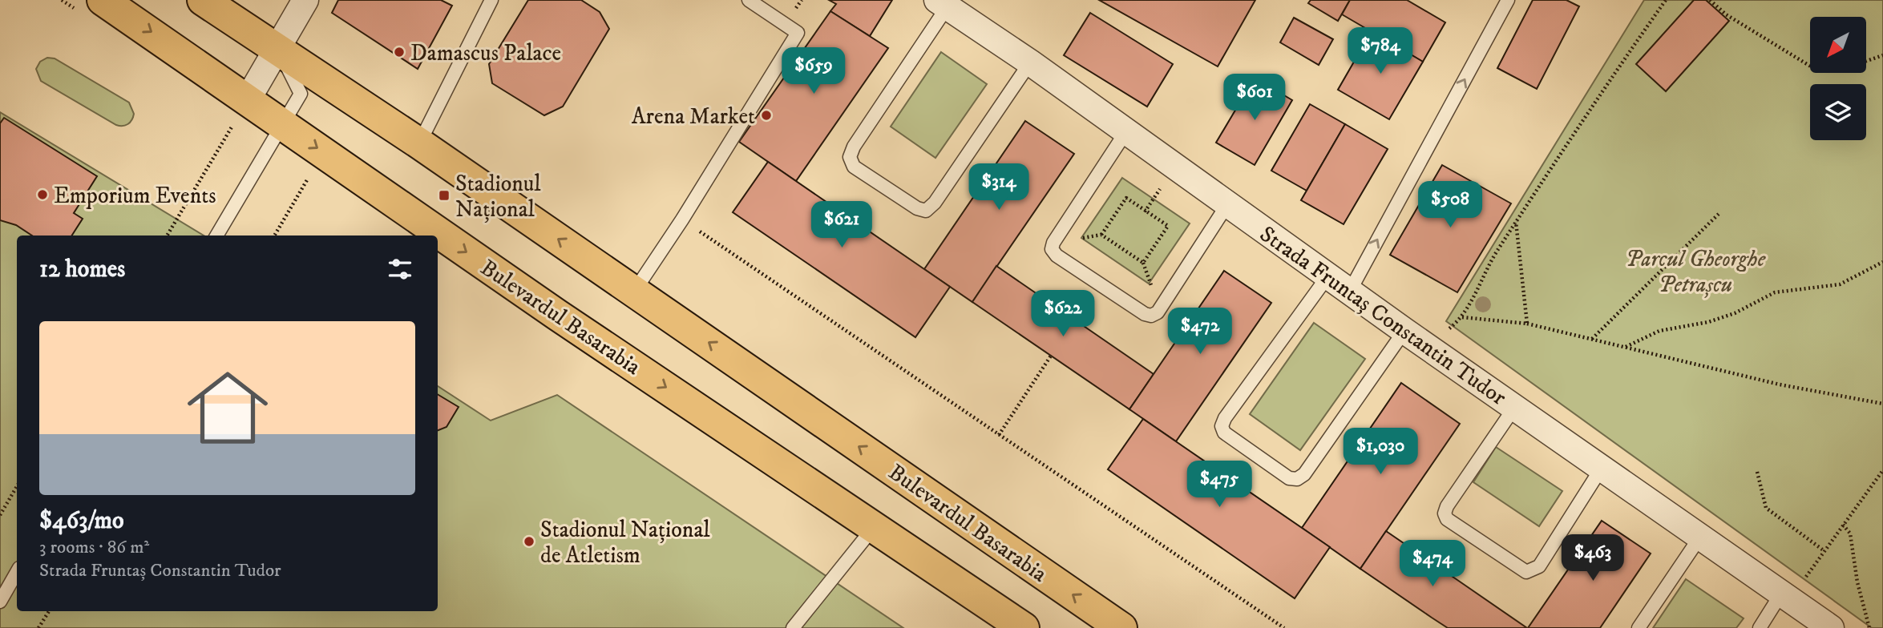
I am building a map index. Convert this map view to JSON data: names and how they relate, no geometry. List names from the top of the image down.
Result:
{
  "streets": {
    "main road": ["Bulevardul Basarabia"],
    "street": ["Strada Fruntaș Constantin Tudor"]
  },
  "parks": ["Parcul Gheorghe Petrașcu"],
  "places": {
    "other": [
      "Damascus Palace",
      "Arena Market",
      "Emporium Events",
      "Stadionul Național de Atletism"
    ],
    "transit": ["Stadionul Național"]
  },
  "north": "bottom left",
  "page": {
    "price": [
      "$784",
      "$659",
      "$601",
      "$314",
      "$508",
      "$621",
      "$622",
      "$472",
      "$1,030",
      "$475",
      "$463",
      "$474"
    ],
    "heading": "12 homes",
    "list": [
      {
        "name": "$463/mo",
        "note": "3 rooms · 86 m² · Strada Fruntaș Constantin Tudor"
      }
    ]
  }
}
